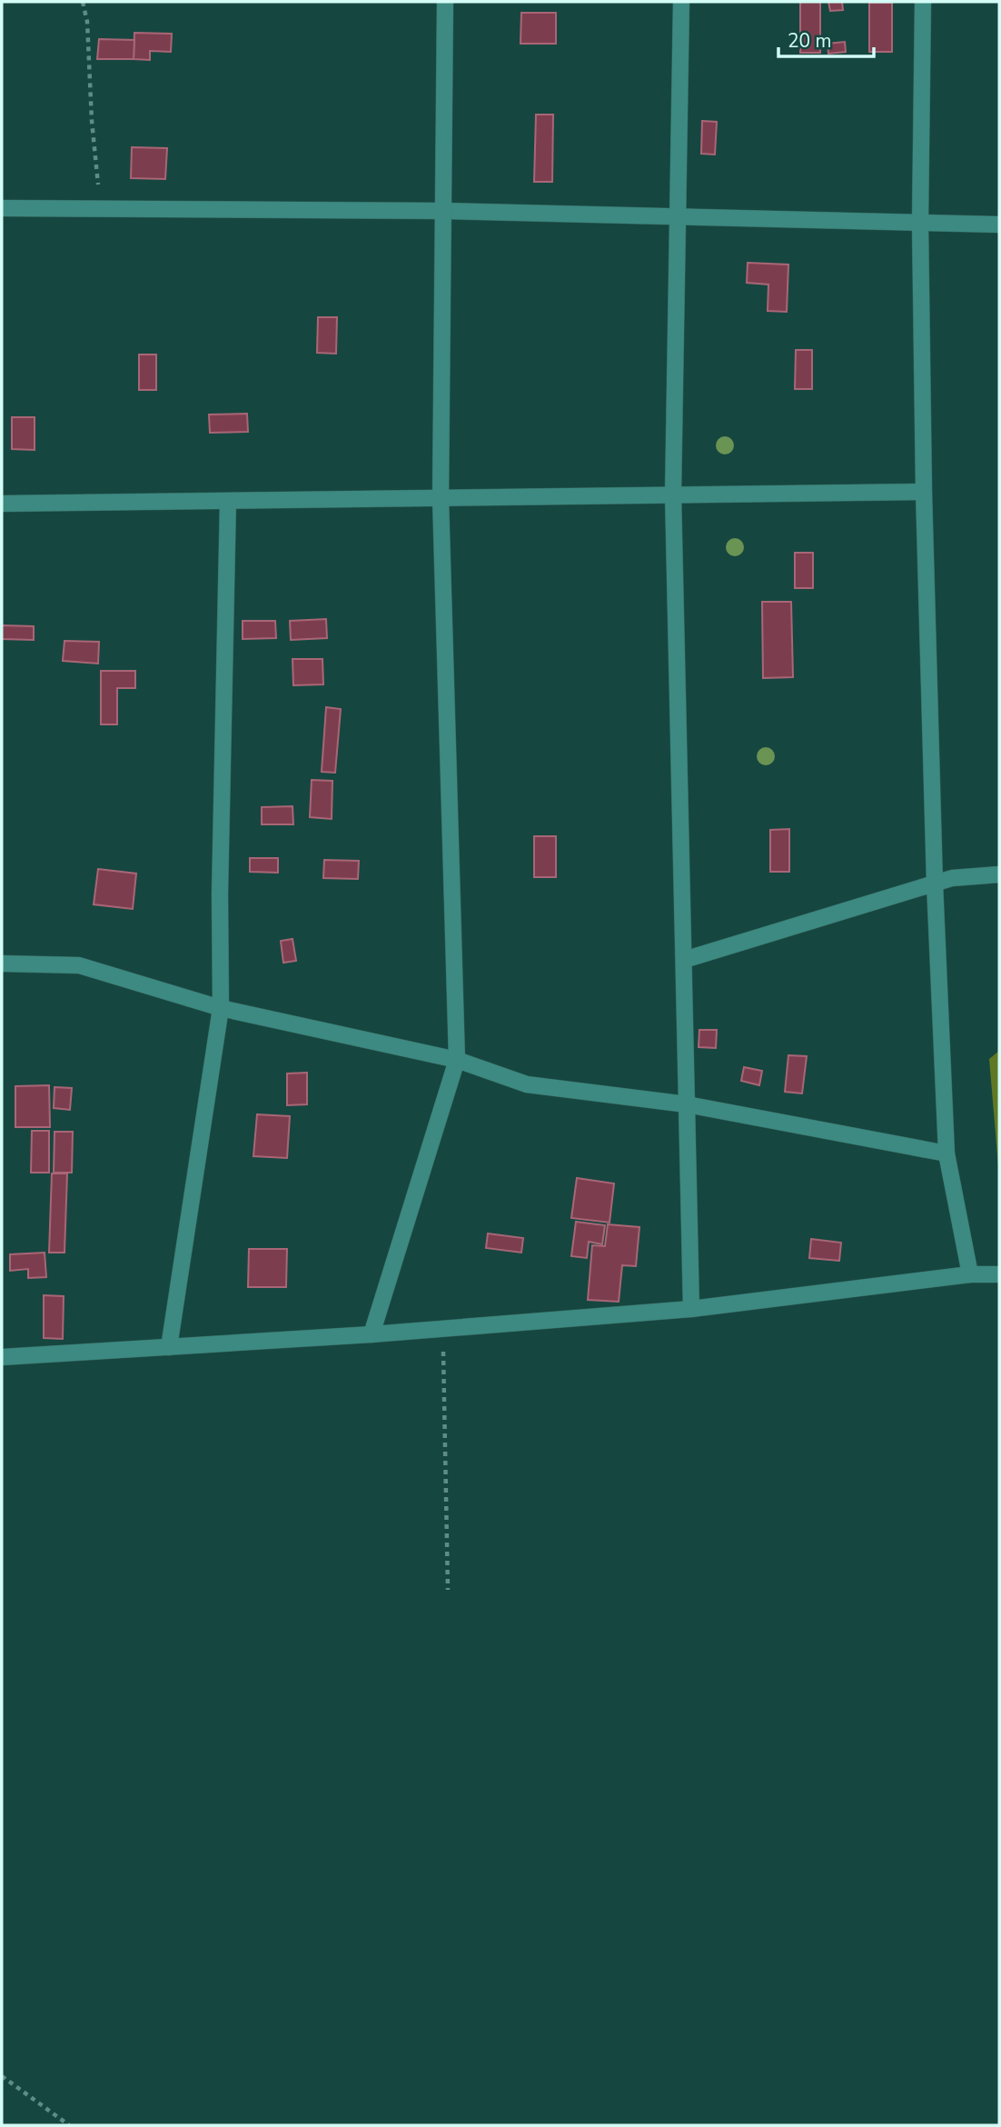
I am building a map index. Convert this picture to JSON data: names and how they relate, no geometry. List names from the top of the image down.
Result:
{
  "scale_bar": "20 m"
}
